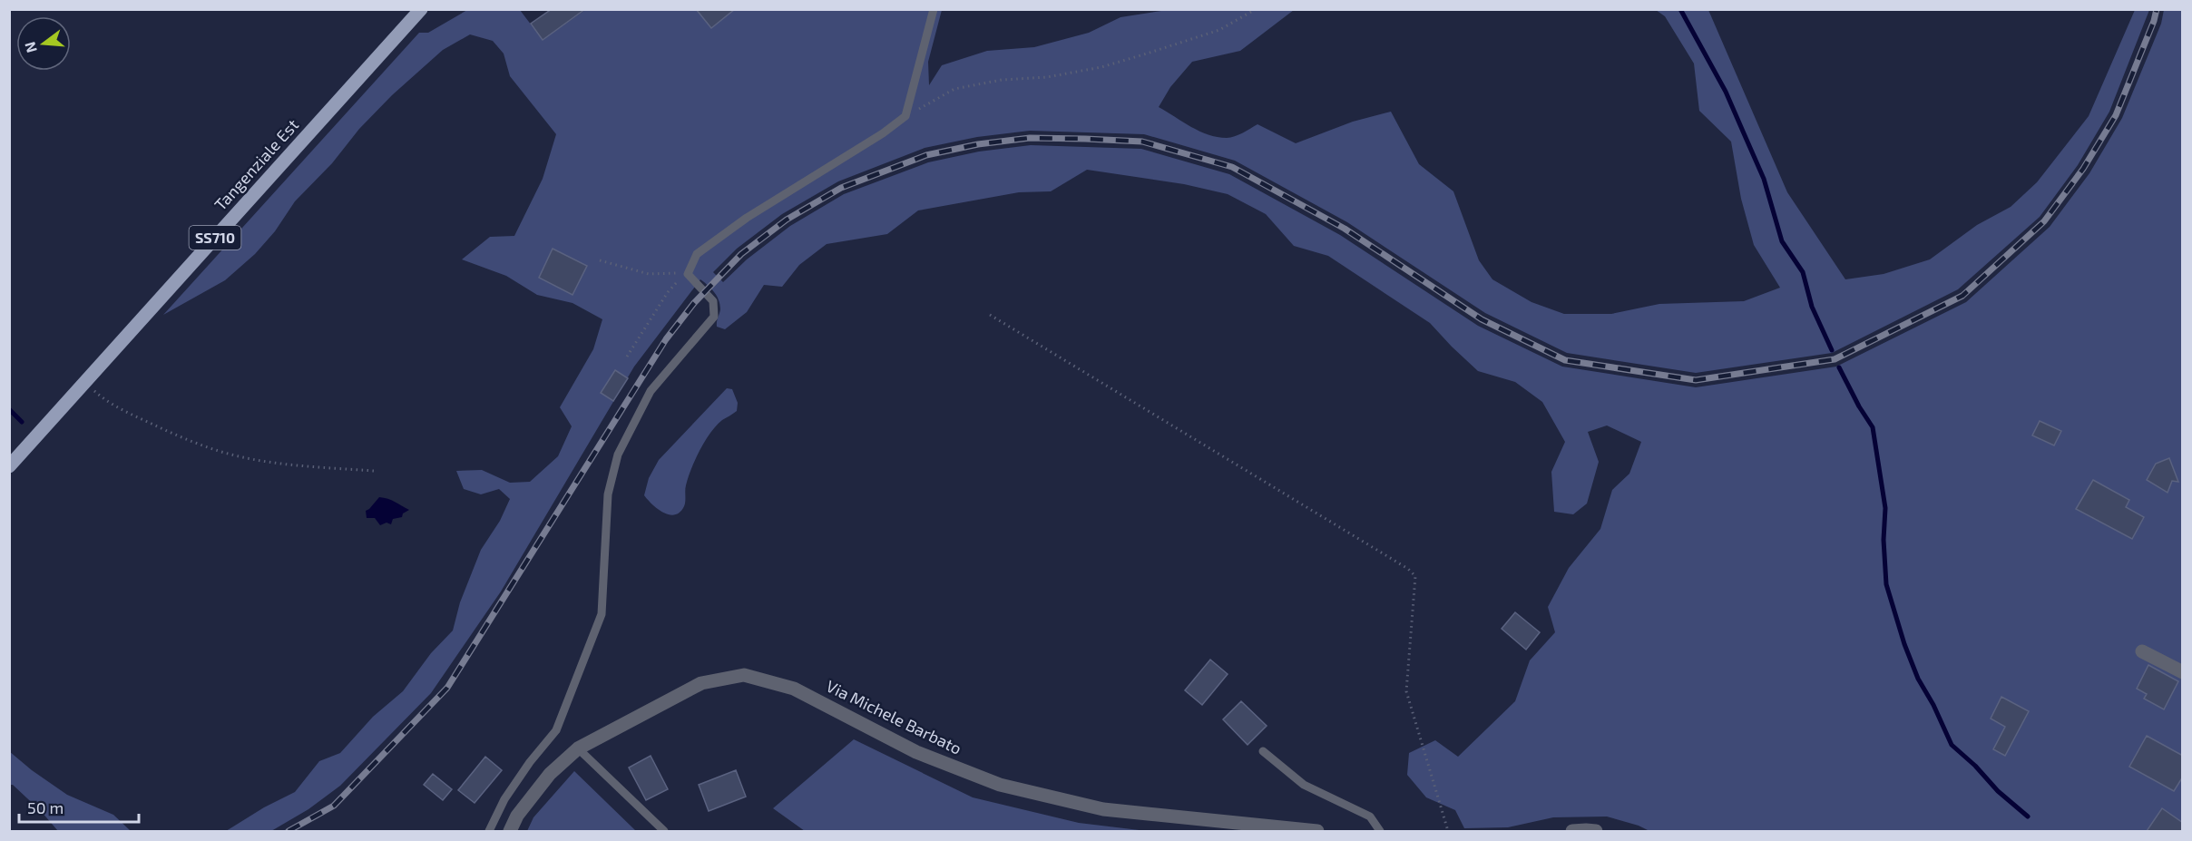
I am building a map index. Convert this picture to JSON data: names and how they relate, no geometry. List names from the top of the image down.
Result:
{
  "streets": {
    "main road": ["Tangenziale Est", "SS710"],
    "street": ["Via Michele Barbato"]
  },
  "scale_bar": "50 m",
  "north": "left"
}
